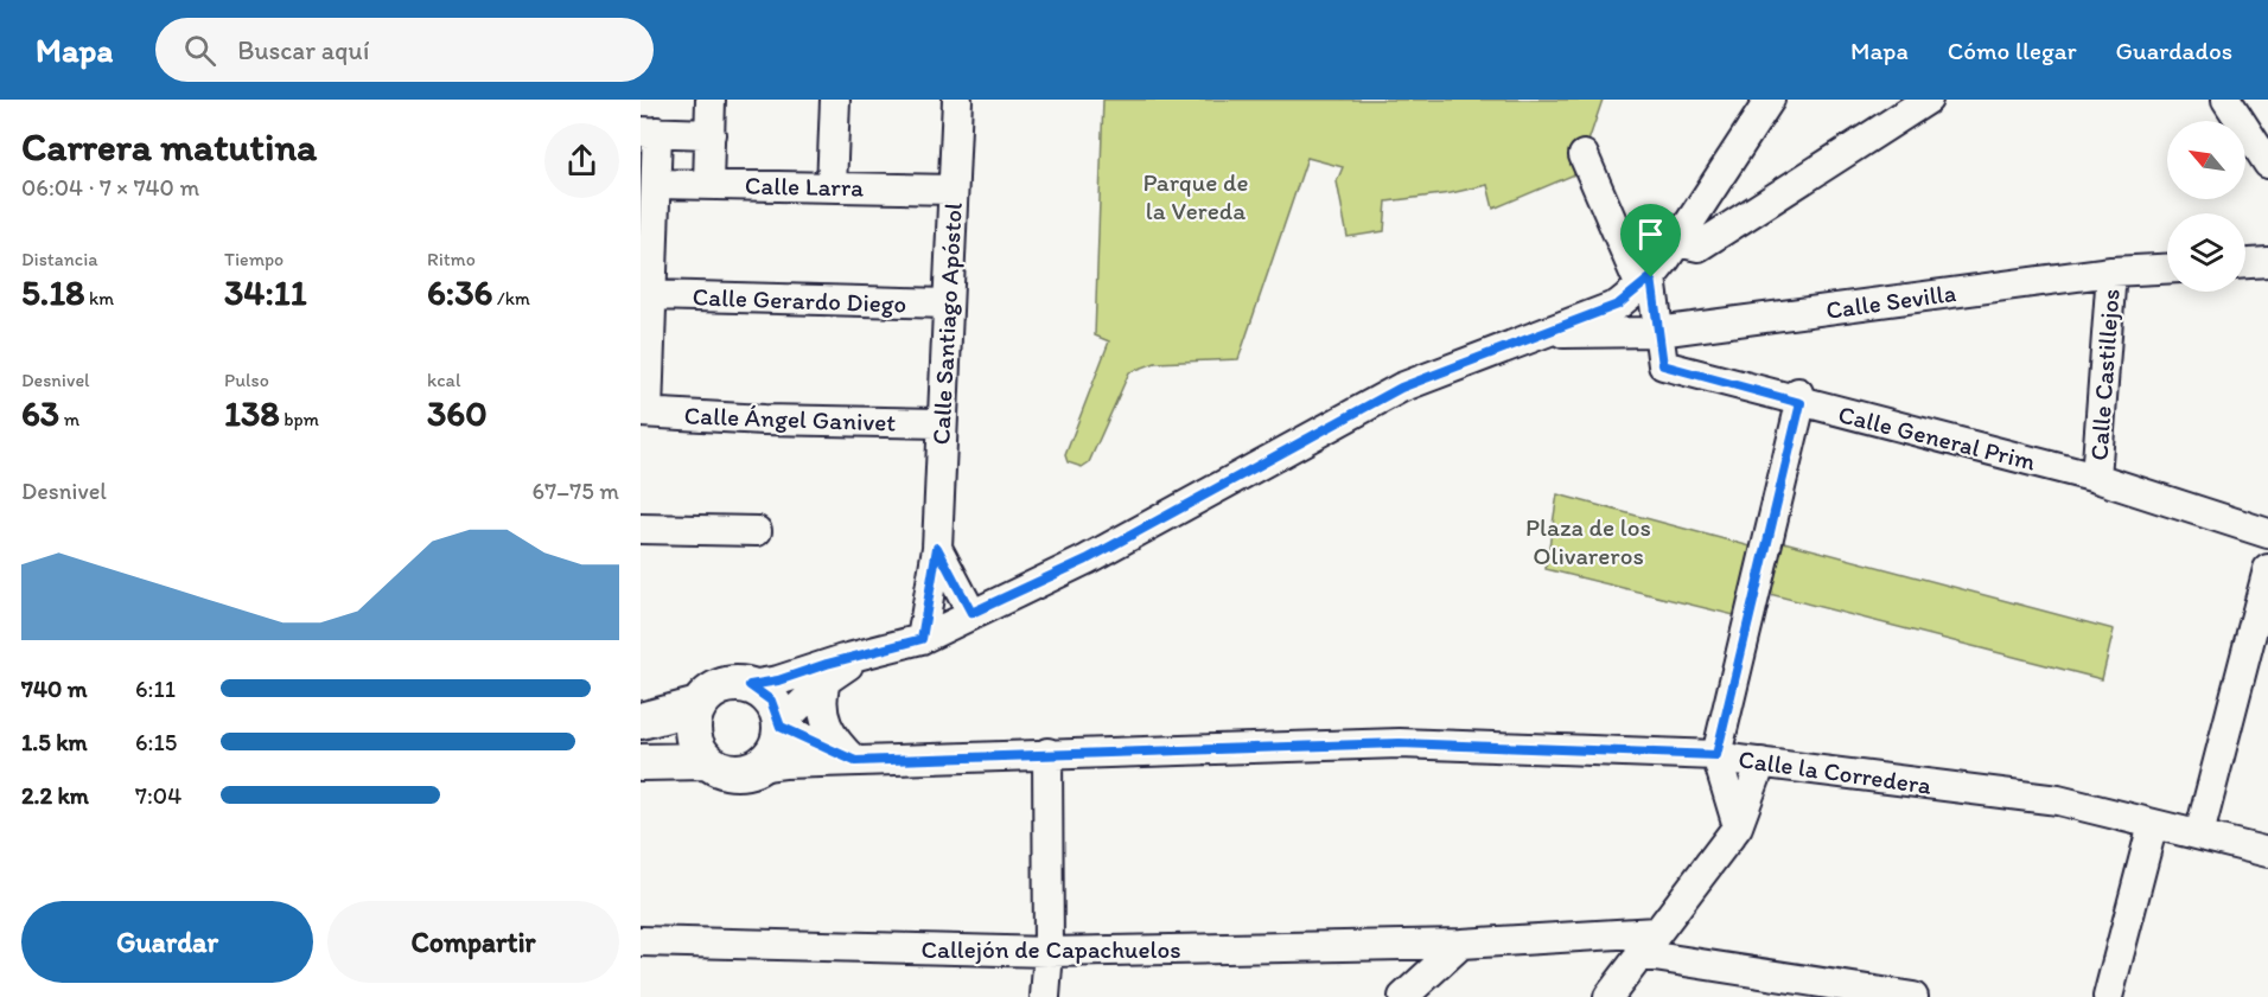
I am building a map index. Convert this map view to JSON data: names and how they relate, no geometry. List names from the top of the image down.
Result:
{
  "streets": {
    "street": [
      "Calle Larra",
      "Calle Gerardo Diego",
      "Calle Sevilla",
      "Calle Santiago Apóstol",
      "Calle Castillejos",
      "Calle Ángel Ganivet",
      "Calle General Prim",
      "Calle la Corredera",
      "Callejón de Capachuelos"
    ]
  },
  "crossings": [
    ["Calle Larra", "Calle Santiago Apóstol"],
    ["Calle Gerardo Diego", "Calle Santiago Apóstol"],
    ["Calle Sevilla", "Calle Castillejos"],
    ["Calle Sevilla", "Calle General Prim"],
    ["Calle Santiago Apóstol", "Calle Ángel Ganivet"],
    ["Calle Castillejos", "Calle General Prim"]
  ],
  "parks": ["Parque de la Vereda", "Plaza de los Olivareros"],
  "north": "top left",
  "page": {
    "header": "Mapa",
    "search": "Buscar aquí",
    "nav": ["Mapa", "Cómo llegar", "Guardados"],
    "heading": ["Carrera matutina", "06:04 · 7 × 740 m"],
    "stats": [
      ["Distancia", "5.18 km"],
      ["Tiempo", "34:11"],
      ["Ritmo", "6:36 /km"],
      ["Desnivel", "63 m"],
      ["Pulso", "138 bpm"],
      ["kcal", "360"]
    ],
    "chart": ["Desnivel", "67–75 m"],
    "list": [
      {
        "name": "740 m",
        "note": "6:11"
      },
      {
        "name": "1.5 km",
        "note": "6:15"
      },
      {
        "name": "2.2 km",
        "note": "7:04"
      }
    ],
    "buttons": ["Guardar", "Compartir"]
  }
}
